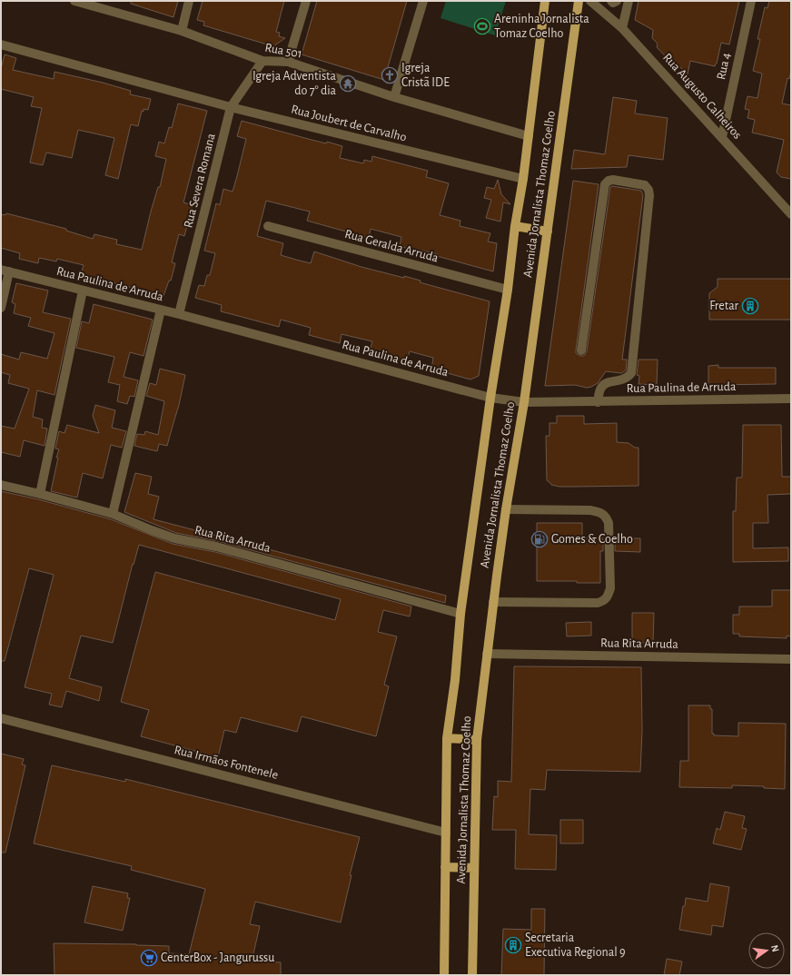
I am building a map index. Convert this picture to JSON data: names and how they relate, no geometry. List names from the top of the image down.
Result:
{
  "streets": {
    "main road": ["Avenida Jornalista Thomaz Coelho"],
    "street": [
      "Rua 501",
      "Rua 4",
      "Rua Augusto Calheiros",
      "Rua Joubert de Carvalho",
      "Rua Severa Romana",
      "Rua Geralda Arruda",
      "Rua Paulina de Arruda",
      "Rua Rita Arruda",
      "Rua Irmãos Fontenele"
    ]
  },
  "crossings": [
    ["Rua 501", "Rua Severa Romana"],
    ["Rua 501", "Avenida Jornalista Thomaz Coelho"],
    ["Rua 4", "Rua Augusto Calheiros"],
    ["Rua Joubert de Carvalho", "Rua Severa Romana"],
    ["Rua Joubert de Carvalho", "Avenida Jornalista Thomaz Coelho"],
    ["Rua Severa Romana", "Rua Paulina de Arruda"],
    ["Avenida Jornalista Thomaz Coelho", "Rua Geralda Arruda"],
    ["Avenida Jornalista Thomaz Coelho", "Rua Paulina de Arruda"],
    ["Avenida Jornalista Thomaz Coelho", "Rua Rita Arruda"],
    ["Avenida Jornalista Thomaz Coelho", "Rua Irmãos Fontenele"]
  ],
  "places": {
    "sports": ["Areninha Jornalista Tomaz Coelho"],
    "church": ["Igreja Cristã IDE"],
    "temple": ["Igreja Adventista do 7° dia"],
    "building": ["Fretar", "Secretaria Executiva Regional 9"],
    "fuel station": ["Gomes & Coelho"],
    "supermarket": ["CenterBox - Jangurussu"]
  },
  "north": "right"
}
